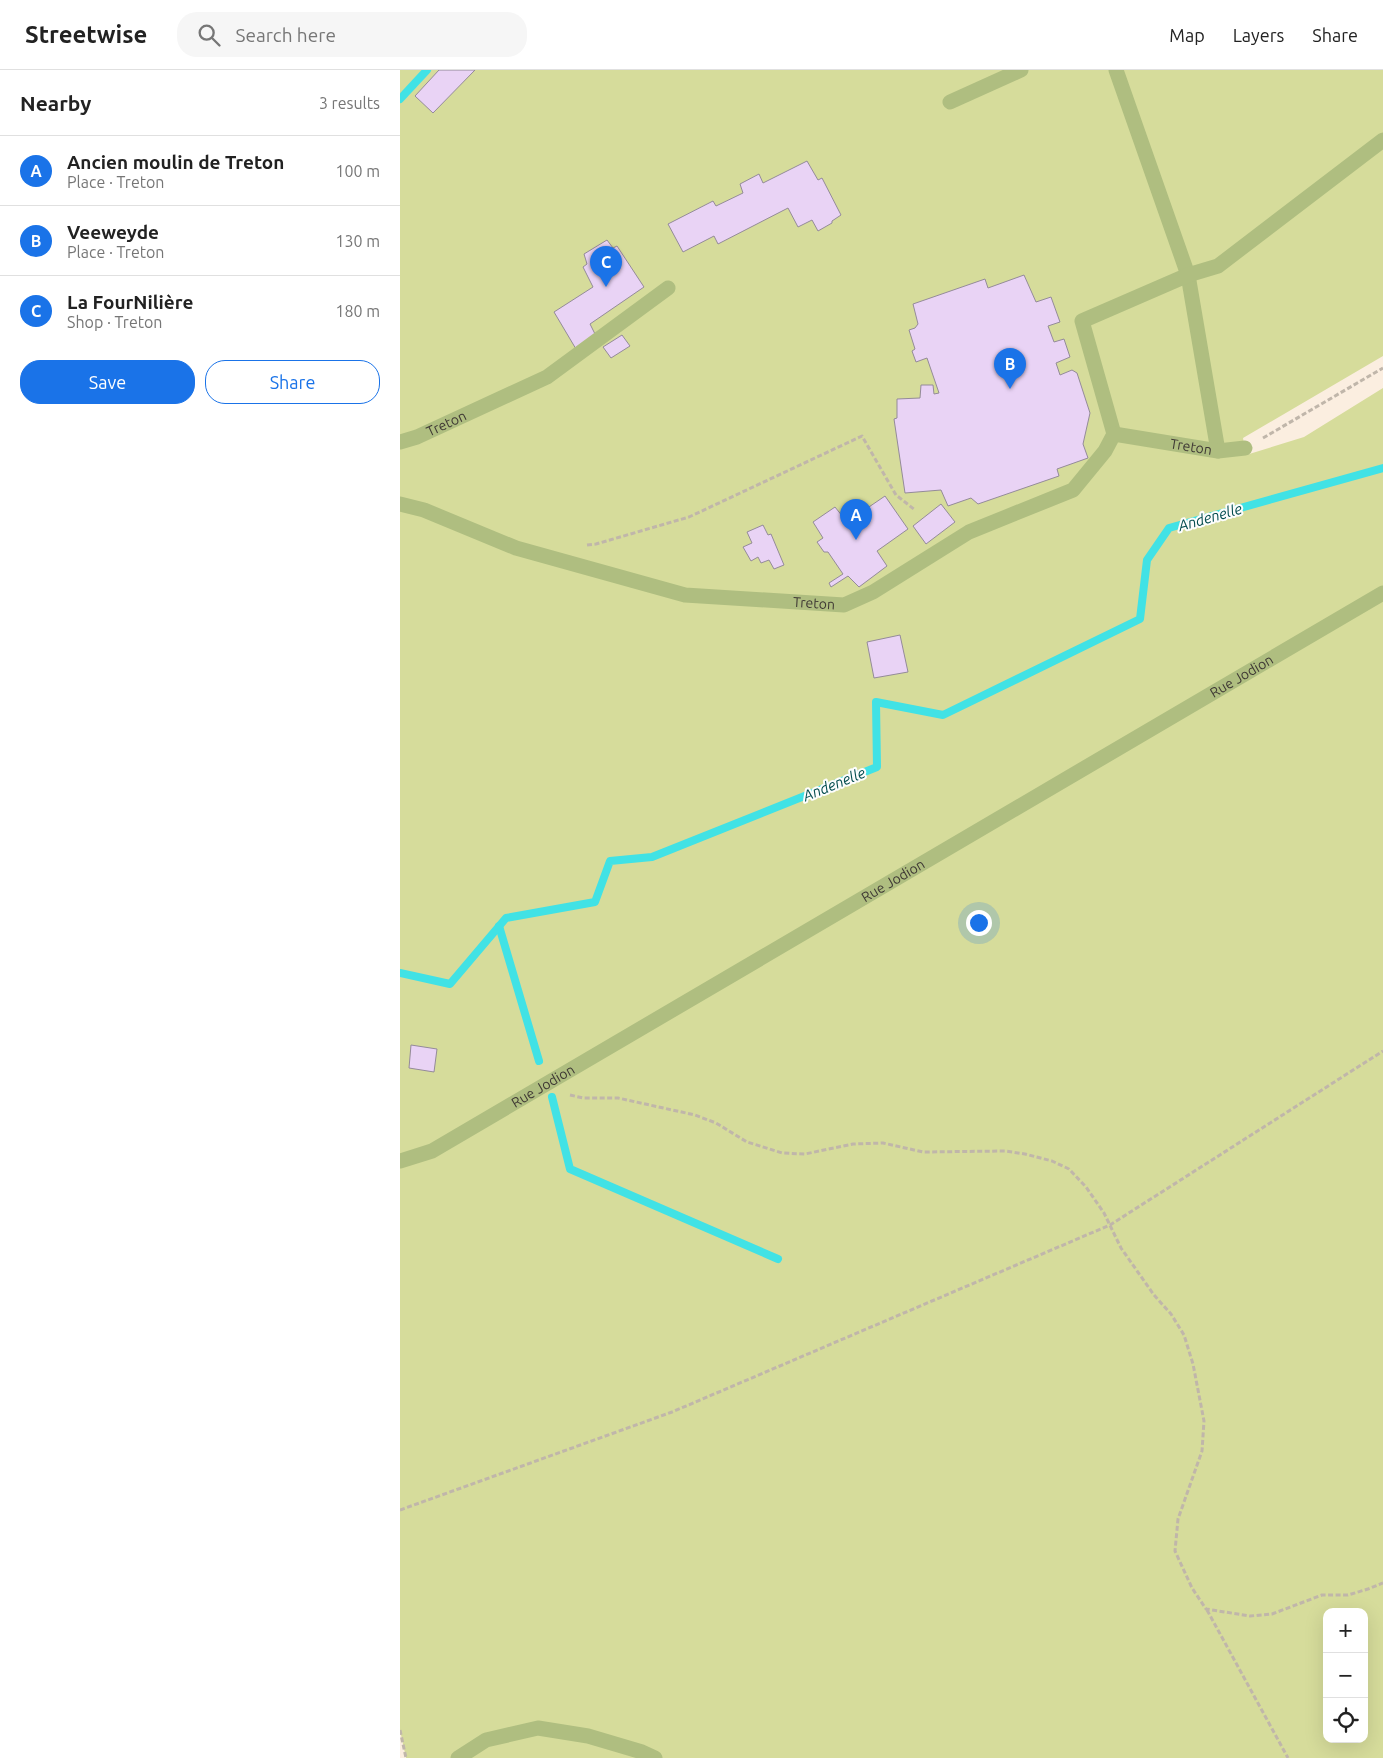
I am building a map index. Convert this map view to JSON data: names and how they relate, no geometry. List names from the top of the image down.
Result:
{
  "streets": {
    "street": ["Treton", "Rue Jodion"]
  },
  "water": ["Andenelle"],
  "page": {
    "header": "Streetwise",
    "search": "Search here",
    "nav": ["Map", "Layers", "Share"],
    "heading": ["Nearby", "3 results"],
    "list": [
      {
        "mark": "A",
        "name": "Ancien moulin de Treton",
        "note": "Place · Treton",
        "value": "100 m"
      },
      {
        "mark": "B",
        "name": "Veeweyde",
        "note": "Place · Treton",
        "value": "130 m"
      },
      {
        "mark": "C",
        "name": "La FourNilière",
        "note": "Shop · Treton",
        "value": "180 m"
      }
    ],
    "pins": ["C", "B", "A"],
    "buttons": ["Save", "Share"],
    "map_buttons": ["+", "−"]
  }
}
